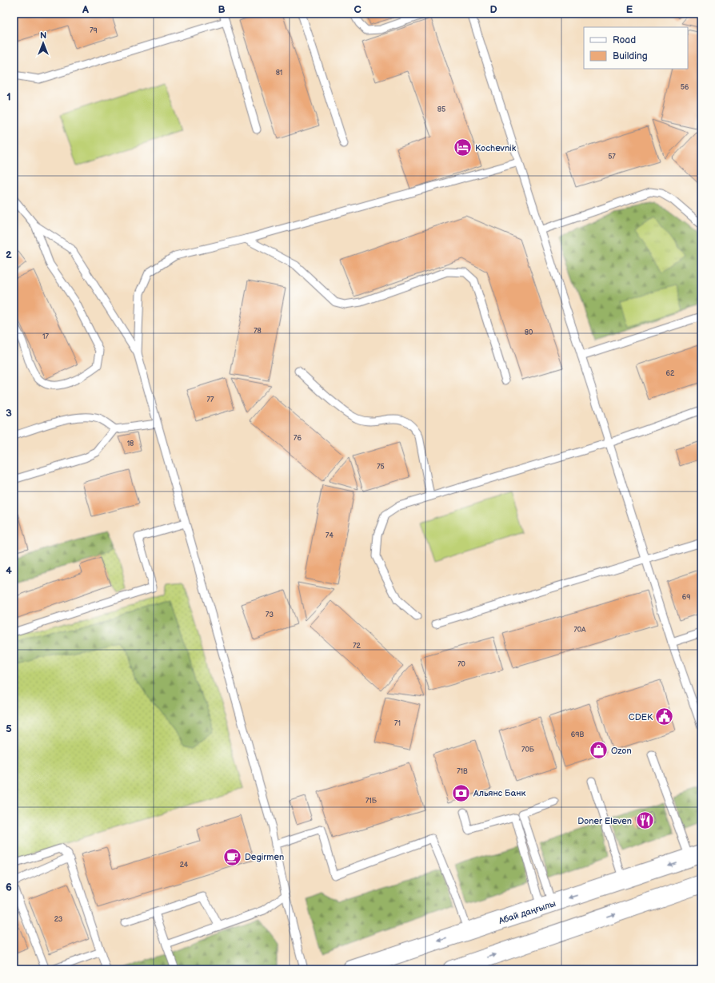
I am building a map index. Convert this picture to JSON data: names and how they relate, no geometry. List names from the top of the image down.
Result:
{
  "streets": {
    "main road": ["Абай даңғылы"]
  },
  "places": {
    "hotel": ["Kochevnik"],
    "public building": ["CDEK"],
    "shop": ["Ozon"],
    "bank": ["Альянс Банк"],
    "restaurant": ["Doner Eleven"],
    "cafe": ["Degirmen"]
  },
  "house_numbers": [
    "79",
    "81",
    "56",
    "85",
    "57",
    "78",
    "80",
    "17",
    "62",
    "77",
    "76",
    "18",
    "75",
    "74",
    "69",
    "73",
    "70А",
    "72",
    "70",
    "71",
    "69В",
    "70Б",
    "71В",
    "71Б",
    "24",
    "23"
  ],
  "legend": ["Road", "Building"],
  "north": "top",
  "grid": {
    "columns": [
      "A",
      "B",
      "C",
      "D",
      "E"
    ],
    "rows": [
      "1",
      "2",
      "3",
      "4",
      "5",
      "6"
    ]
  }
}
